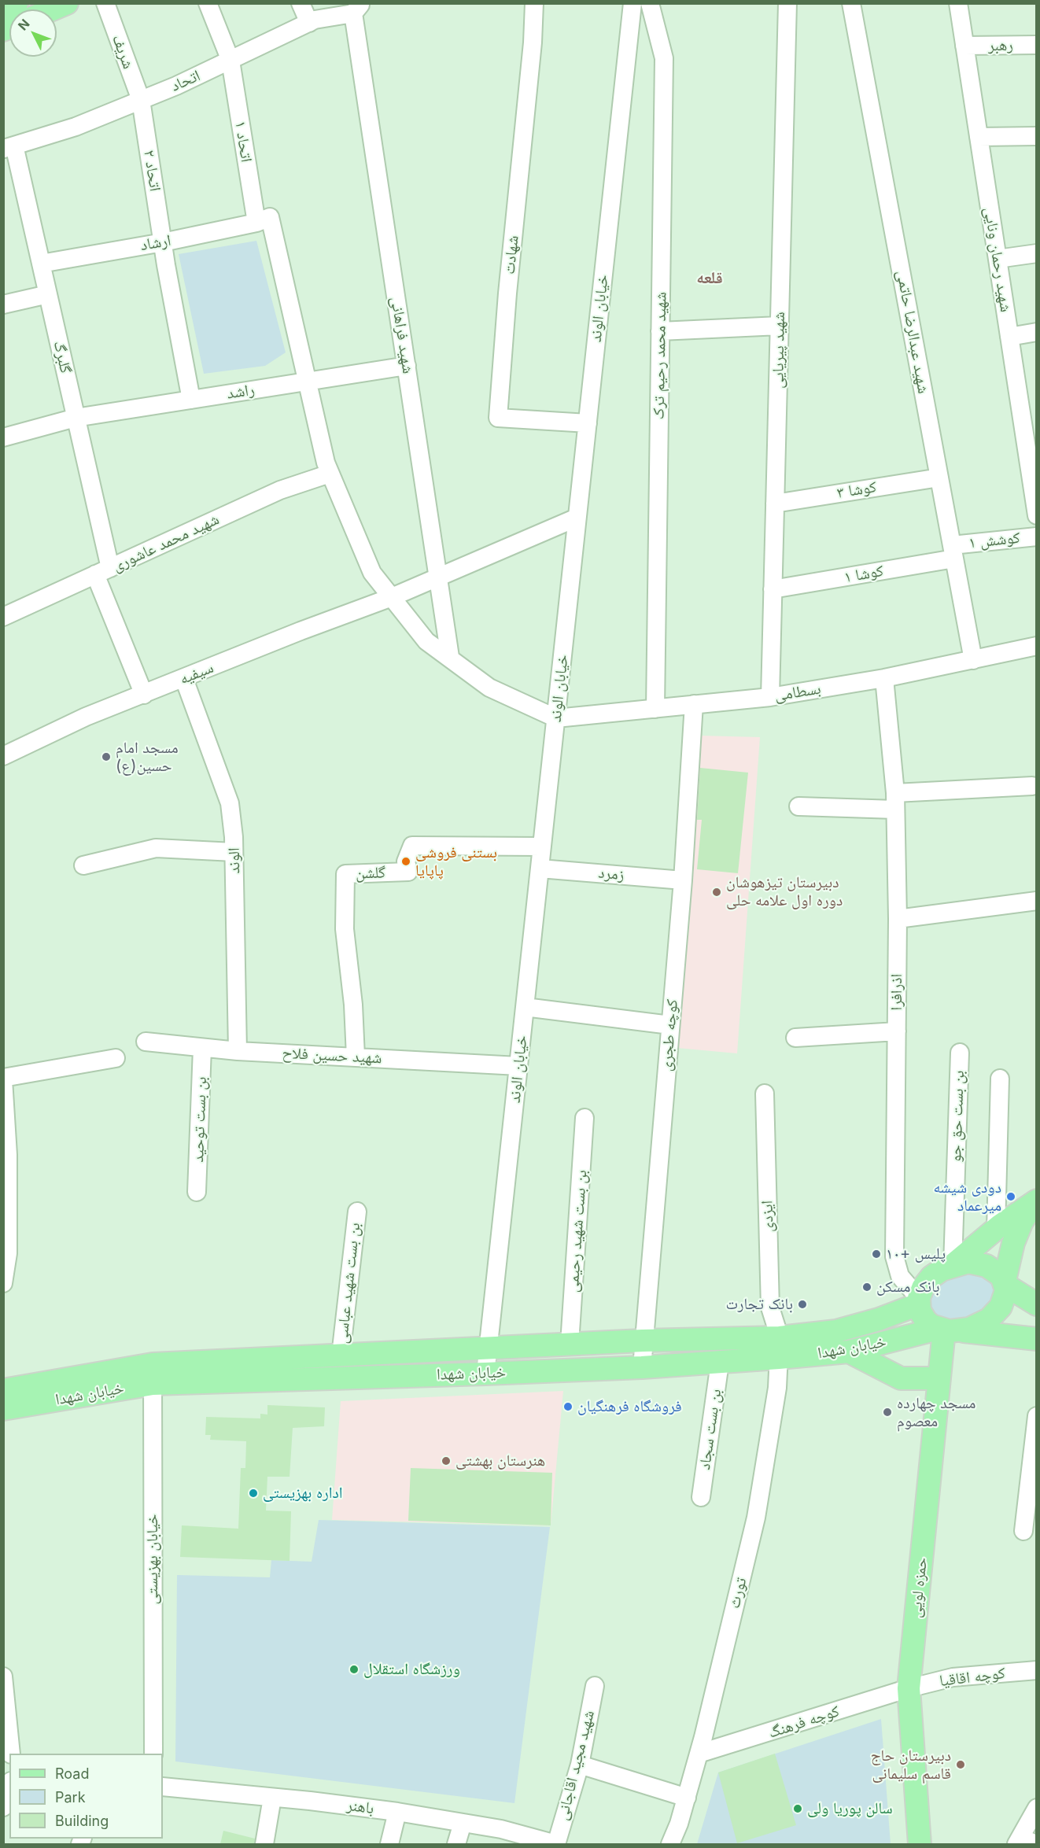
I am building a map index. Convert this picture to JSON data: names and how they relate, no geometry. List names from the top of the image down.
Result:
{
  "streets": {
    "main road": ["خیابان شهدا", "حمزه لویی"],
    "street": [
      "رهبر",
      "شریف",
      "اتحاد",
      "اتحاد ۱",
      "اتحاد ۲",
      "ارشاد",
      "شهادت",
      "شهید رحمان ونایی",
      "خیابان الوند",
      "شهید عبدالرضا حاتمی",
      "شهید فراهانی",
      "شهید پیریایی",
      "شهید محمد رحیم ترک",
      "گلبرگ",
      "راشد",
      "کوشا ۳",
      "کوشش ۱",
      "شهید محمد عاشوری",
      "کوشا ۱",
      "سیفیه",
      "بسطامی",
      "الوند",
      "گلشن",
      "زمرد",
      "اذرافرا",
      "کوچه طجری",
      "شهید حسین فلاح",
      "بن بست حق جو",
      "بن بست توحید",
      "ایزدی",
      "بن بست شهید رحیمی",
      "بن بست شهید عباسی",
      "بن بست سجاد",
      "خیابان بهزیستی",
      "تورث",
      "کوچه اقاقیا",
      "کوچه فرهنگ",
      "شهید مجید اقاجانی",
      "باهنر"
    ]
  },
  "crossings": [
    ["رهبر", "شهید رحمان ونایی"],
    ["شریف", "اتحاد"],
    ["شریف", "اتحاد ۲"],
    ["اتحاد", "اتحاد ۱"],
    ["اتحاد", "اتحاد ۲"],
    ["اتحاد", "شهید فراهانی"],
    ["اتحاد", "گلبرگ"],
    ["اتحاد ۱", "ارشاد"],
    ["اتحاد ۱", "خیابان الوند"],
    ["اتحاد ۱", "شهید فراهانی"],
    ["اتحاد ۱", "راشد"],
    ["اتحاد ۱", "شهید محمد عاشوری"],
    ["اتحاد ۱", "سیفیه"],
    ["اتحاد ۱", "بسطامی"],
    ["اتحاد ۲", "ارشاد"],
    ["اتحاد ۲", "راشد"],
    ["ارشاد", "گلبرگ"],
    ["شهادت", "خیابان الوند"],
    ["خیابان الوند", "سیفیه"],
    ["خیابان الوند", "بسطامی"],
    ["خیابان الوند", "گلشن"],
    ["خیابان الوند", "زمرد"],
    ["خیابان الوند", "شهید حسین فلاح"],
    ["خیابان الوند", "خیابان شهدا"],
    ["شهید عبدالرضا حاتمی", "کوشا ۳"],
    ["شهید عبدالرضا حاتمی", "کوشش ۱"],
    ["شهید عبدالرضا حاتمی", "کوشا ۱"],
    ["شهید عبدالرضا حاتمی", "بسطامی"],
    ["شهید فراهانی", "راشد"],
    ["شهید فراهانی", "سیفیه"],
    ["شهید پیریایی", "کوشا ۳"],
    ["شهید پیریایی", "کوشا ۱"],
    ["شهید پیریایی", "بسطامی"],
    ["شهید محمد رحیم ترک", "بسطامی"],
    ["گلبرگ", "راشد"],
    ["گلبرگ", "شهید محمد عاشوری"],
    ["گلبرگ", "سیفیه"],
    ["کوشش ۱", "کوشا ۱"],
    ["سیفیه", "الوند"],
    ["بسطامی", "اذرافرا"],
    ["بسطامی", "کوچه طجری"],
    ["الوند", "شهید حسین فلاح"],
    ["گلشن", "شهید حسین فلاح"],
    ["زمرد", "کوچه طجری"],
    ["اذرافرا", "بن بست حق جو"],
    ["اذرافرا", "خیابان شهدا"],
    ["اذرافرا", "حمزه لویی"],
    ["کوچه طجری", "خیابان شهدا"],
    ["شهید حسین فلاح", "بن بست توحید"],
    ["بن بست حق جو", "خیابان شهدا"],
    ["بن بست حق جو", "حمزه لویی"],
    ["ایزدی", "خیابان شهدا"],
    ["ایزدی", "تورث"],
    ["بن بست شهید رحیمی", "خیابان شهدا"],
    ["بن بست شهید عباسی", "خیابان شهدا"],
    ["خیابان شهدا", "بن بست سجاد"],
    ["خیابان شهدا", "خیابان بهزیستی"],
    ["خیابان شهدا", "حمزه لویی"],
    ["خیابان شهدا", "تورث"],
    ["حمزه لویی", "کوچه اقاقیا"],
    ["حمزه لویی", "کوچه فرهنگ"],
    ["تورث", "کوچه فرهنگ"],
    ["کوچه اقاقیا", "کوچه فرهنگ"],
    ["شهید مجید اقاجانی", "باهنر"]
  ],
  "districts": ["قلعه"],
  "places": [
    "مسجد امام حسین(ع)",
    "بستنی فروشی پاپایا",
    "دبیرستان تیزهوشان دوره اول علامه حلی",
    "دودی شیشه میرعماد",
    "پلیس +۱۰",
    "بانک مسکن",
    "بانک تجارت",
    "فروشگاه فرهنگیان",
    "مسجد چهارده معصوم",
    "هنرستان بهشتی",
    "اداره بهزیستی",
    "ورزشگاه استقلال",
    "دبیرستان حاج قاسم سلیمانی",
    "سالن پوریا ولی"
  ],
  "legend": ["Road", "Park", "Building"],
  "north": "top left"
}
